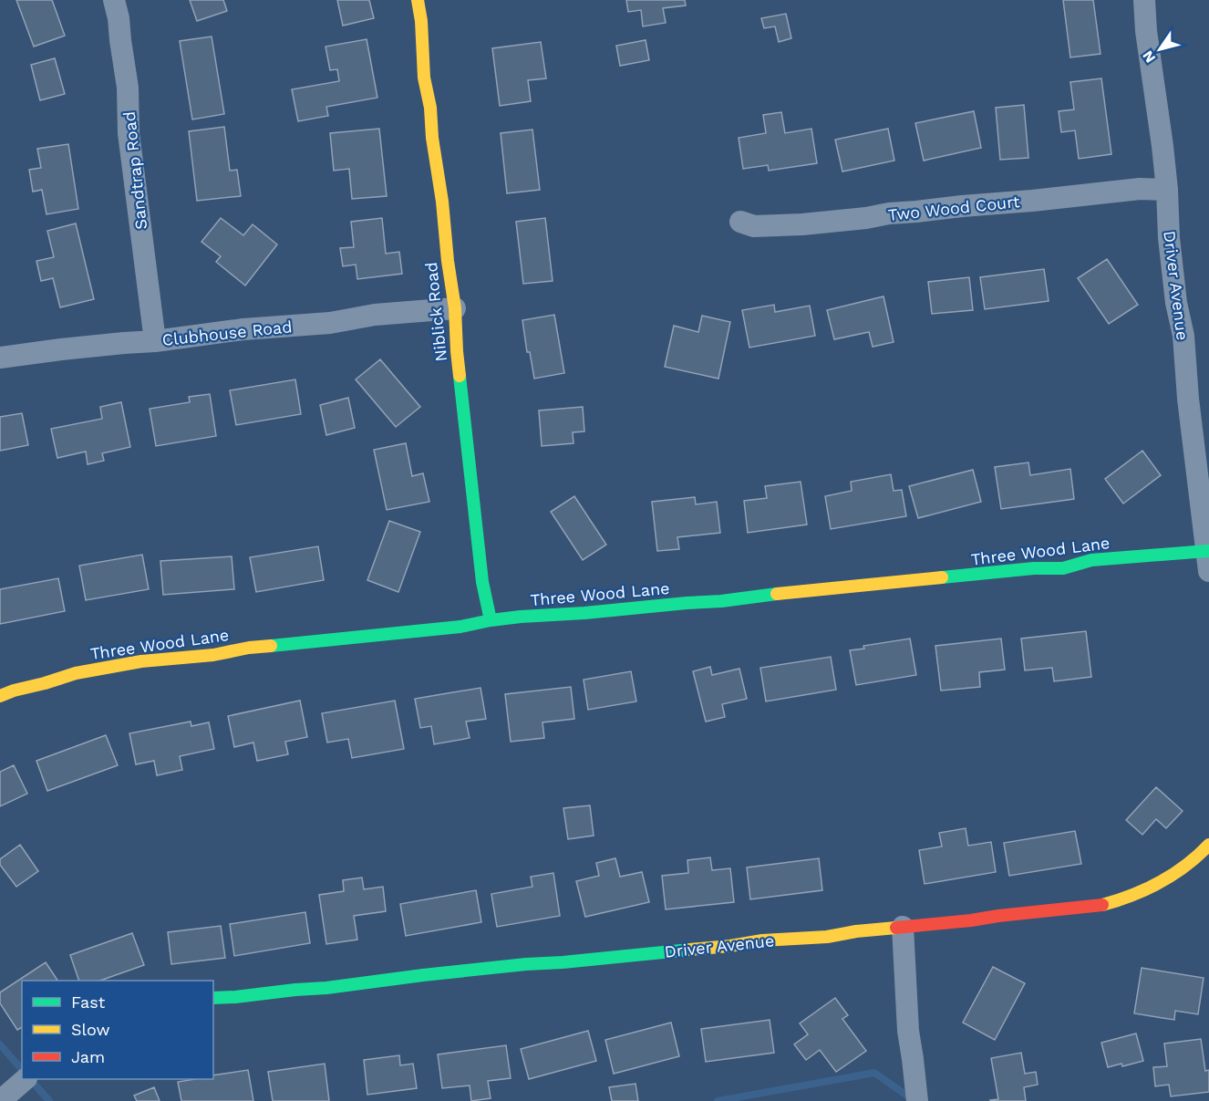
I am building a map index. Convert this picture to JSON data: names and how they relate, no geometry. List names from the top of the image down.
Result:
{
  "streets": {
    "street": [
      "Sandtrap Road",
      "Two Wood Court",
      "Driver Avenue",
      "Niblick Road",
      "Clubhouse Road",
      "Three Wood Lane"
    ]
  },
  "crossings": [
    ["Sandtrap Road", "Clubhouse Road"],
    ["Two Wood Court", "Driver Avenue"],
    ["Driver Avenue", "Three Wood Lane"],
    ["Niblick Road", "Clubhouse Road"],
    ["Niblick Road", "Three Wood Lane"]
  ],
  "legend": ["Fast", "Slow", "Jam"],
  "north": "bottom left"
}
